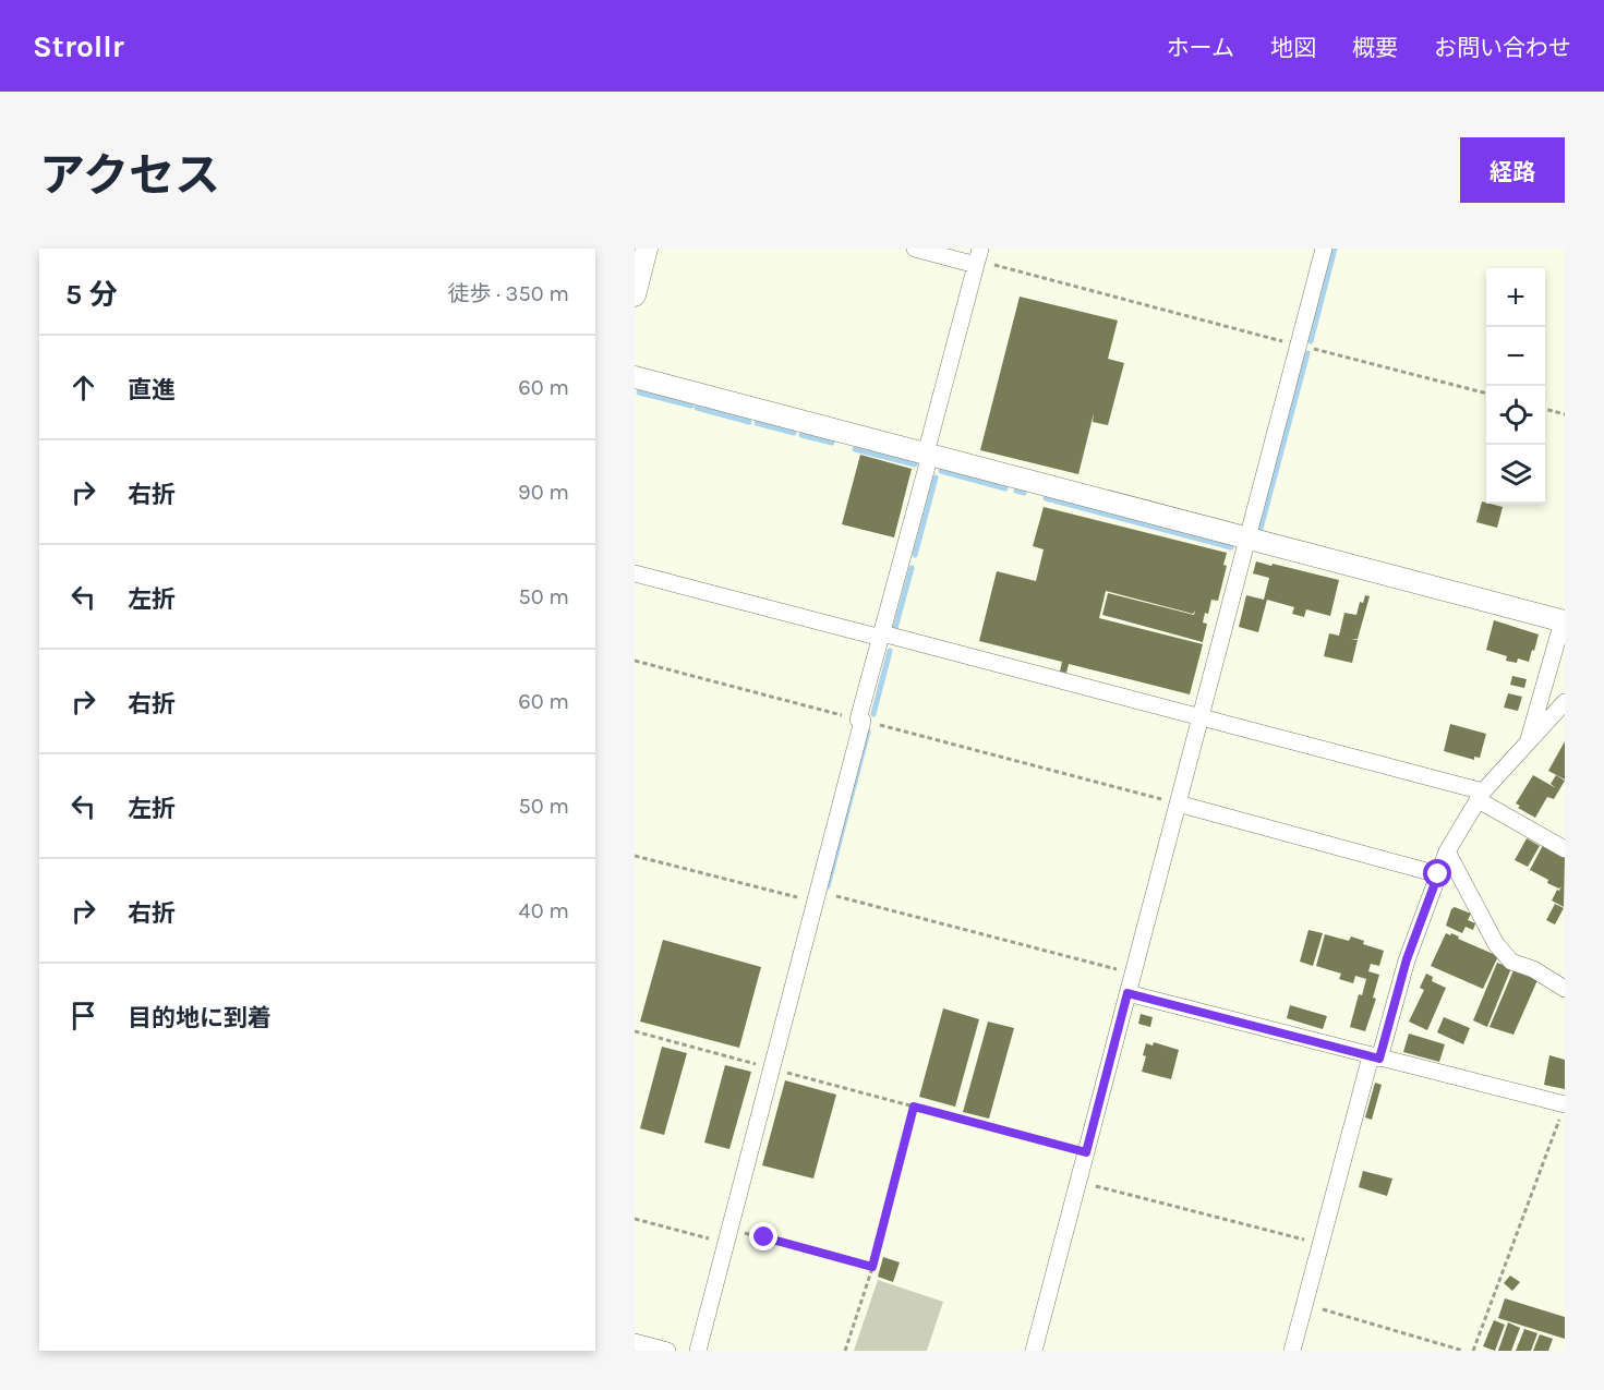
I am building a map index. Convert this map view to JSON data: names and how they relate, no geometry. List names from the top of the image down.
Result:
{
  "page": {
    "header": "Strollr",
    "nav": [
      "ホーム",
      "地図",
      "概要",
      "お問い合わせ"
    ],
    "title": "アクセス",
    "buttons": "経路",
    "heading": ["5 分", "徒歩 · 350 m"],
    "map_buttons": ["+", "−"],
    "list": [
      ["直進", "60 m"],
      ["右折", "90 m"],
      ["左折", "50 m"],
      ["右折", "60 m"],
      ["左折", "50 m"],
      ["右折", "40 m"],
      "目的地に到着"
    ]
  }
}
